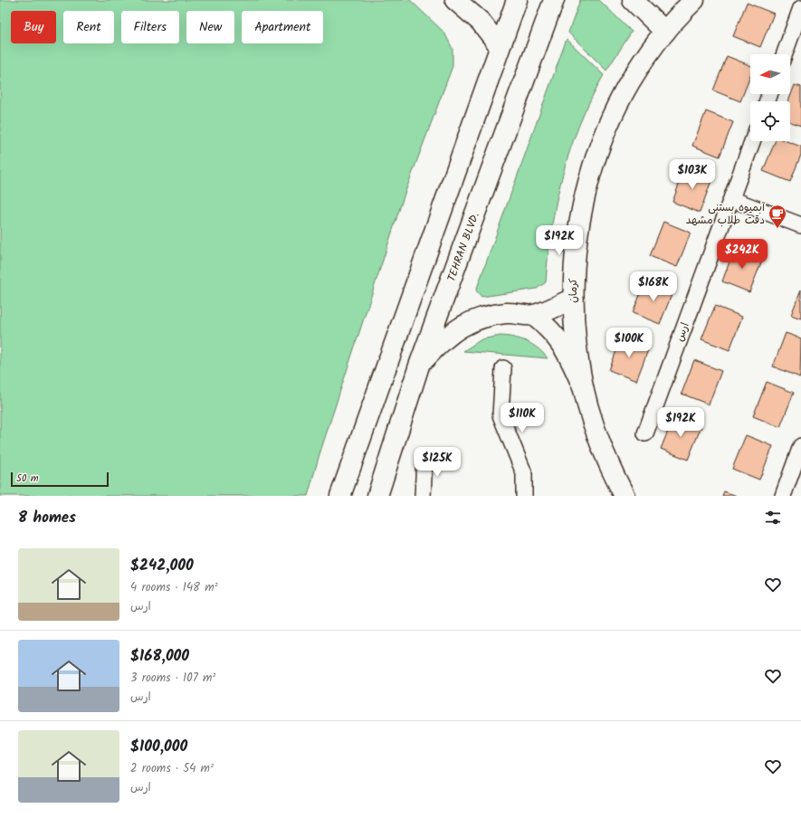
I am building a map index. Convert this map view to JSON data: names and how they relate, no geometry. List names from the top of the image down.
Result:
{
  "streets": {
    "main road": ["TEHRAN BLVD.", "کرمان"],
    "street": ["ارس"]
  },
  "places": {
    "cafe": ["آبمیوه بستنی دقت طلاب مشهد"]
  },
  "scale_bar": "50 m",
  "north": "left",
  "page": {
    "chip": [
      "Buy",
      "Rent",
      "Filters",
      "New",
      "Apartment"
    ],
    "price": [
      "$103K",
      "$192K",
      "$242K",
      "$168K",
      "$100K",
      "$110K",
      "$192K",
      "$125K"
    ],
    "scale": "50 m",
    "heading": "8 homes",
    "list": [
      {
        "name": "$242,000",
        "note": "4 rooms · 148 m² · ارس"
      },
      {
        "name": "$168,000",
        "note": "3 rooms · 107 m² · ارس"
      },
      {
        "name": "$100,000",
        "note": "2 rooms · 54 m² · ارس"
      }
    ]
  }
}
